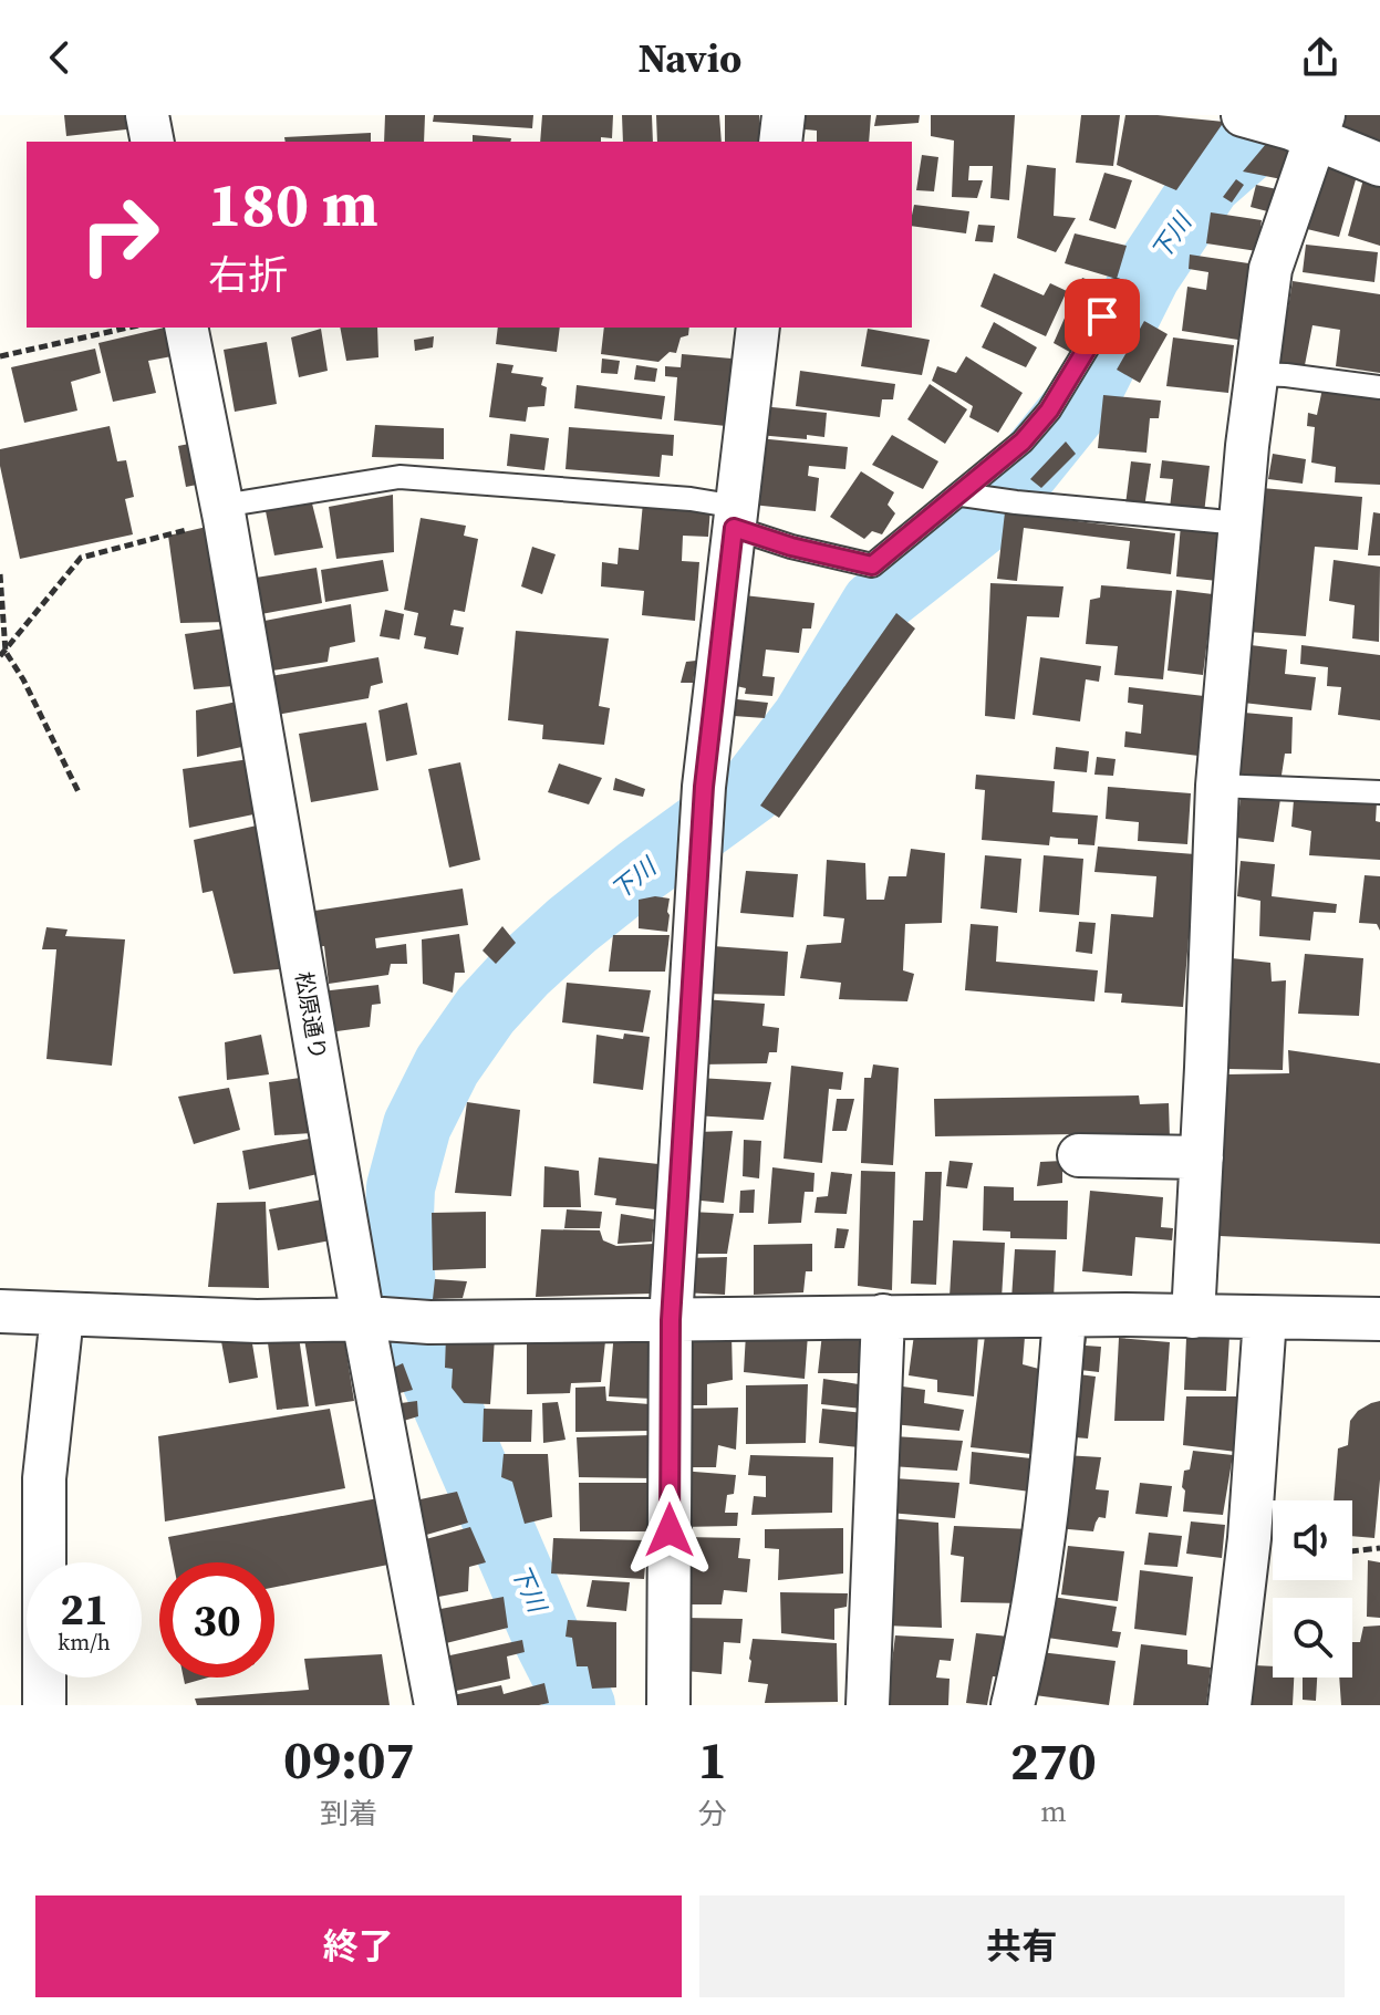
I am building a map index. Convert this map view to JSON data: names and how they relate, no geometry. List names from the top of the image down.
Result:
{
  "streets": {
    "street": ["松原通り"]
  },
  "water": ["下川"],
  "page": {
    "header": "Navio",
    "turn": ["180 m", "右折"],
    "speed": "21 km/h",
    "limit": "30",
    "eta": [
      "09:07",
      "到着",
      "1",
      "分",
      "270",
      "m"
    ],
    "buttons": ["終了", "共有"]
  }
}
